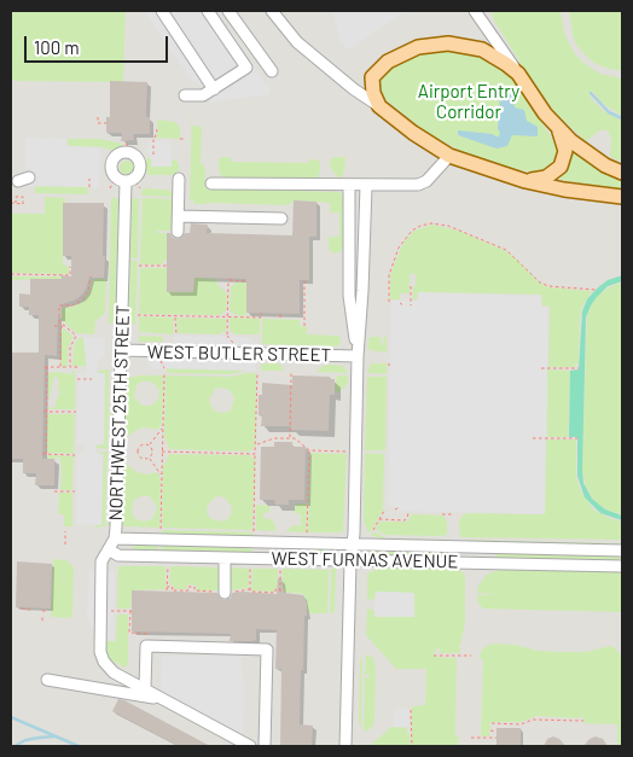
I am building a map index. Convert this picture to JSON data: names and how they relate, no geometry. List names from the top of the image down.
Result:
{
  "streets": {
    "street": ["WEST BUTLER STREET", "NORTHWEST 25TH STREET", "WEST FURNAS AVENUE"]
  },
  "crossings": [
    ["WEST BUTLER STREET", "NORTHWEST 25TH STREET"],
    ["NORTHWEST 25TH STREET", "WEST FURNAS AVENUE"]
  ],
  "parks": ["Airport Entry Corridor"],
  "scale_bar": "100 m"
}
